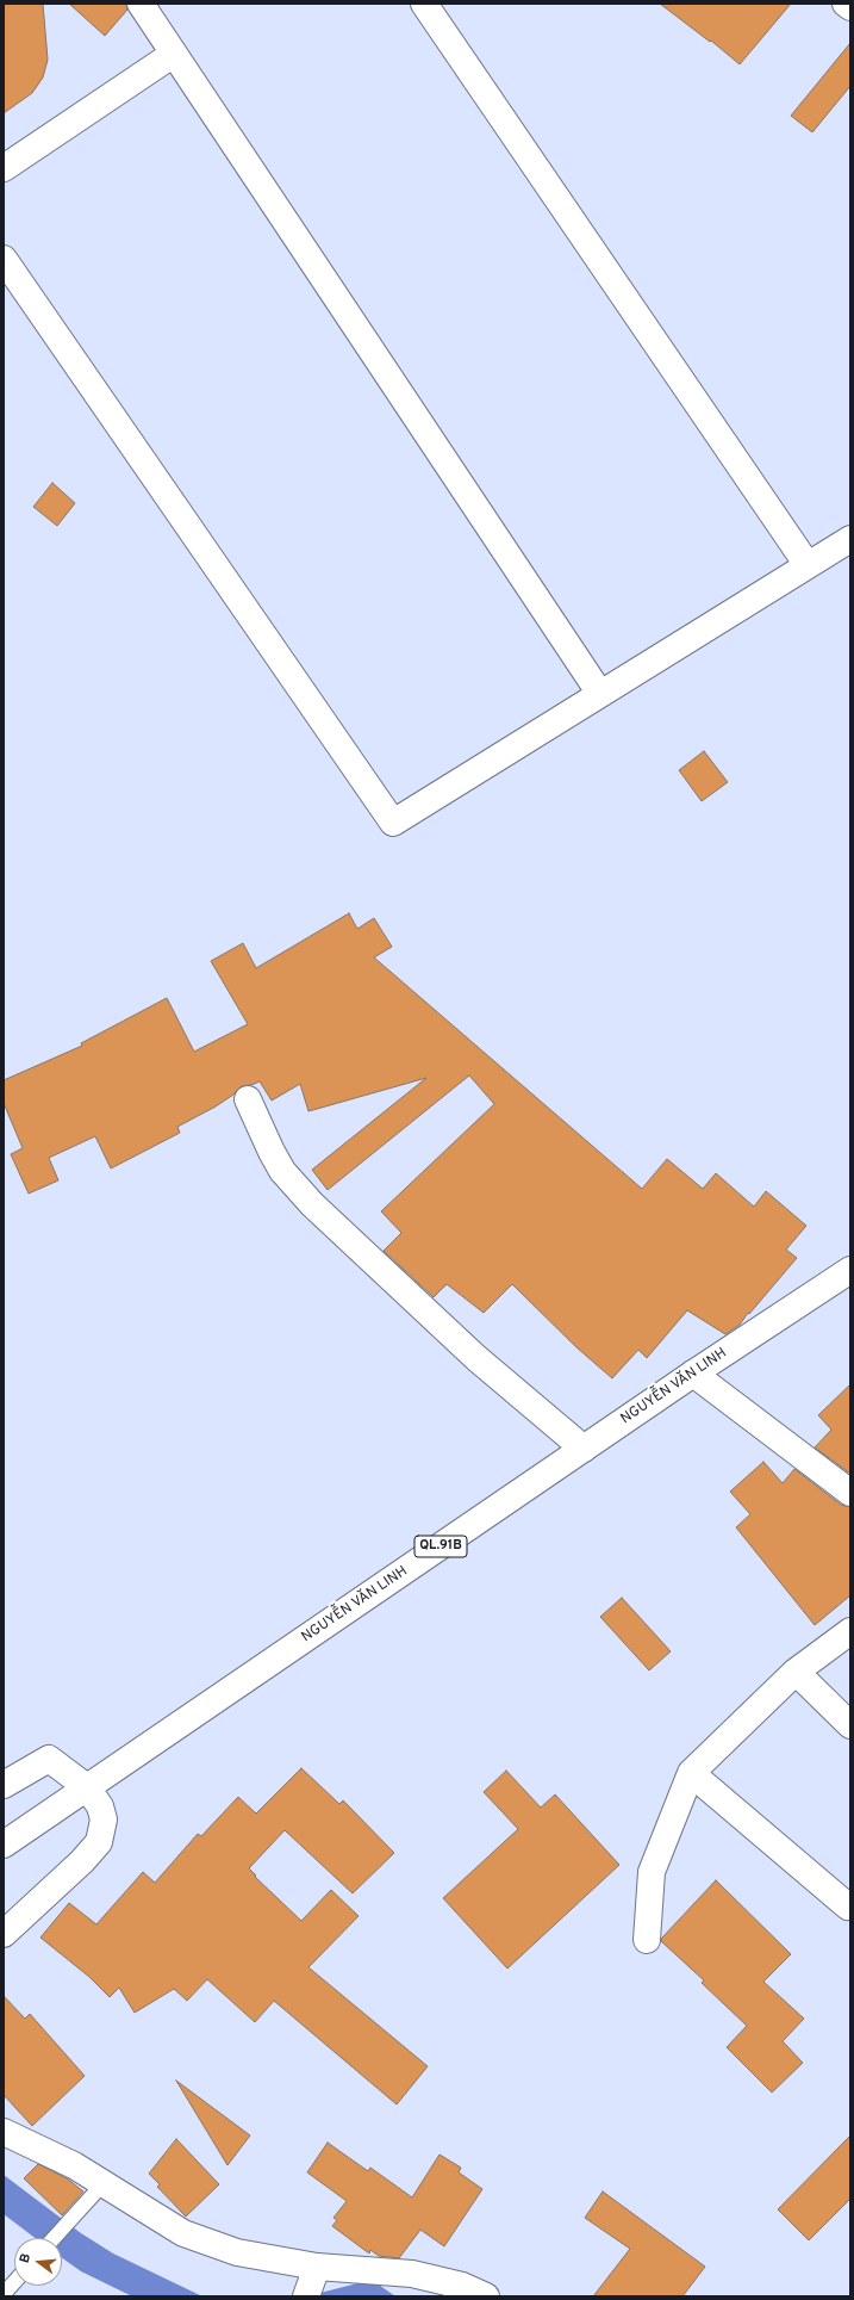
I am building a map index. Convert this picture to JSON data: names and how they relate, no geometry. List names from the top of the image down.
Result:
{
  "streets": {
    "main road": ["NGUYỄN VĂN LINH", "QL.91B"]
  },
  "north": "left"
}
